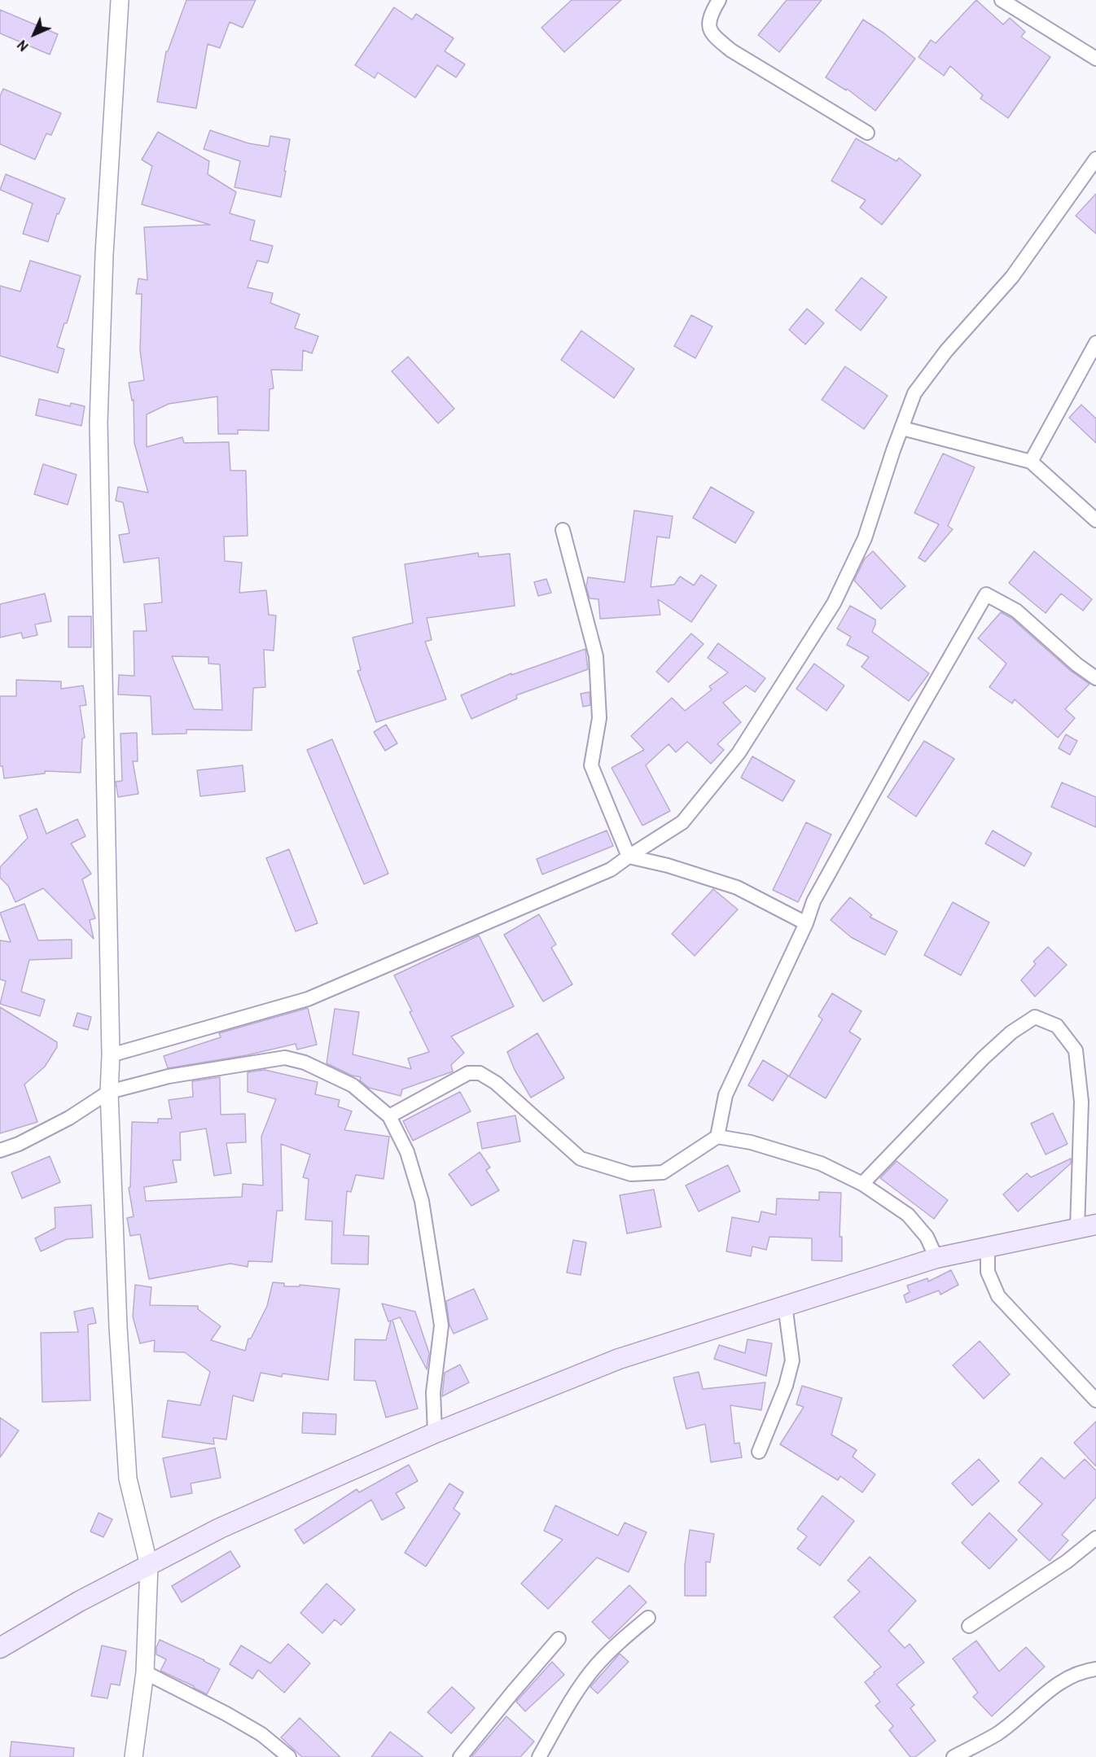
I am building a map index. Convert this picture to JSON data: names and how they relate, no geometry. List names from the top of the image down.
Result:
{
  "north": "bottom left"
}
